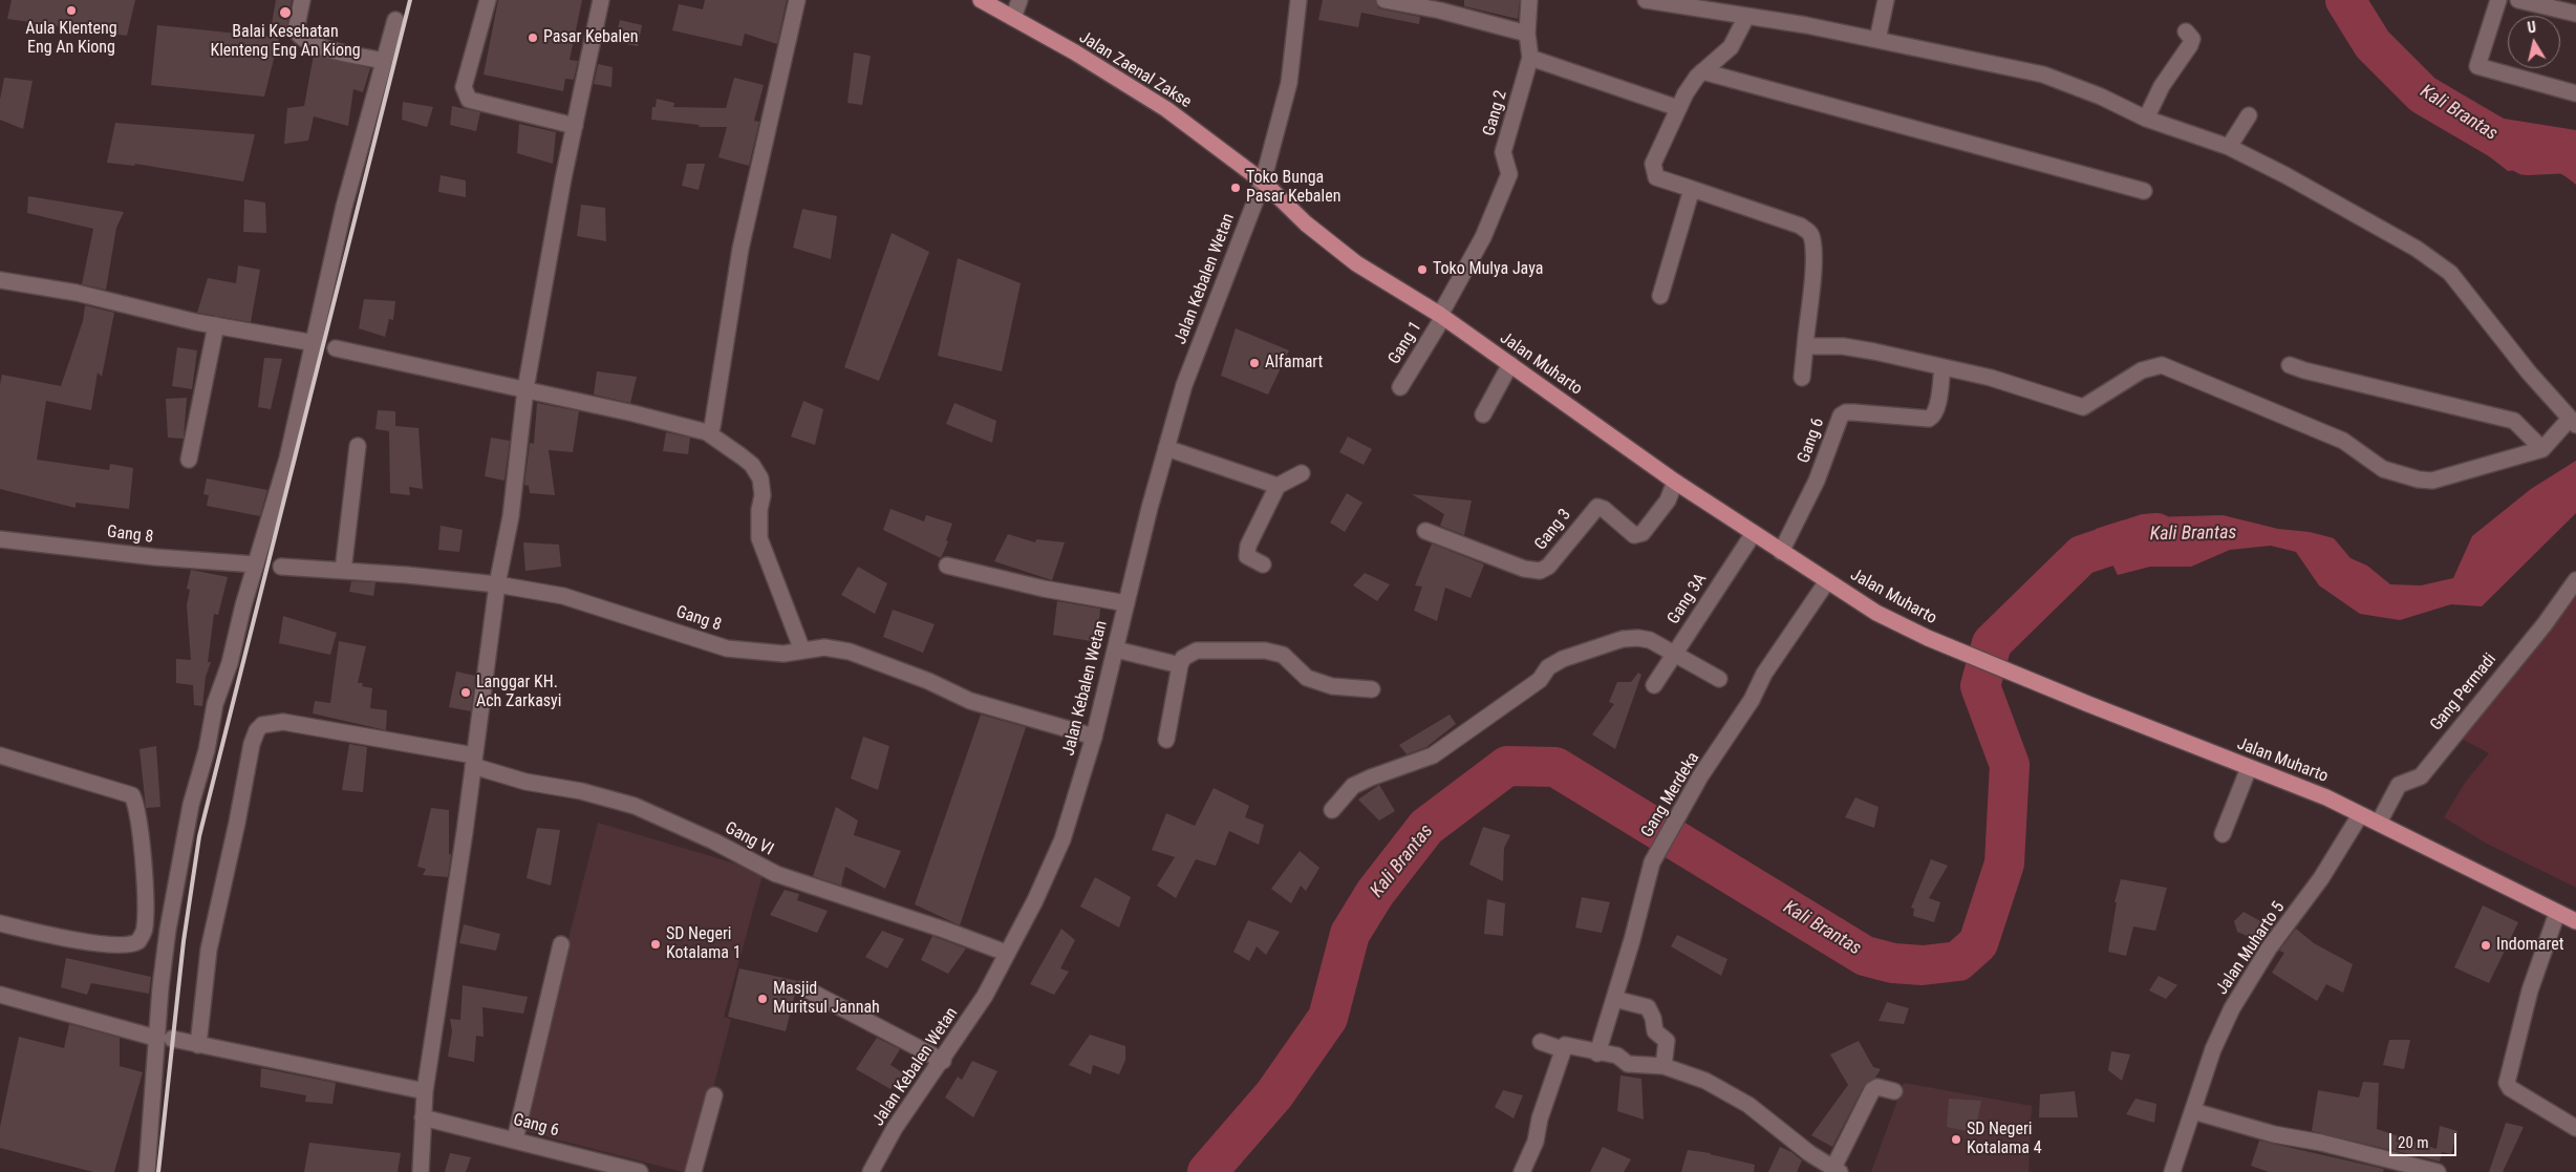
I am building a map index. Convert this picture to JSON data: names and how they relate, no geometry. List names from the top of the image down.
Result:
{
  "streets": {
    "main road": ["Jalan Zaenal Zakse", "Jalan Muharto"],
    "street": [
      "Gang 2",
      "Jalan Kebalen Wetan",
      "Gang 1",
      "Gang 6",
      "Gang 3",
      "Gang 8",
      "Gang 3A",
      "Gang Permadi",
      "Gang Merdeka",
      "Gang VI",
      "Jalan Muharto 5"
    ]
  },
  "crossings": [
    ["Jalan Zaenal Zakse", "Jalan Kebalen Wetan"],
    ["Jalan Zaenal Zakse", "Jalan Muharto"],
    ["Gang 2", "Gang 1"],
    ["Gang 2", "Jalan Muharto"],
    ["Jalan Kebalen Wetan", "Jalan Muharto"],
    ["Jalan Kebalen Wetan", "Gang 8"],
    ["Jalan Kebalen Wetan", "Gang VI"],
    ["Gang 1", "Jalan Muharto"],
    ["Jalan Muharto", "Gang 6"],
    ["Jalan Muharto", "Gang 3"],
    ["Jalan Muharto", "Gang 3A"],
    ["Jalan Muharto", "Gang Permadi"],
    ["Jalan Muharto", "Gang Merdeka"],
    ["Jalan Muharto", "Jalan Muharto 5"]
  ],
  "water": ["Kali Brantas"],
  "places": [
    "Aula Klenteng Eng An Kiong",
    "Balai Kesehatan Klenteng Eng An Kiong",
    "Pasar Kebalen",
    "Toko Bunga Pasar Kebalen",
    "Toko Mulya Jaya",
    "Alfamart",
    "Langgar KH. Ach Zarkasyi",
    "SD Negeri Kotalama 1",
    "Indomaret",
    "Masjid Muritsul Jannah",
    "SD Negeri Kotalama 4"
  ],
  "scale_bar": "20 m",
  "north": "top"
}
